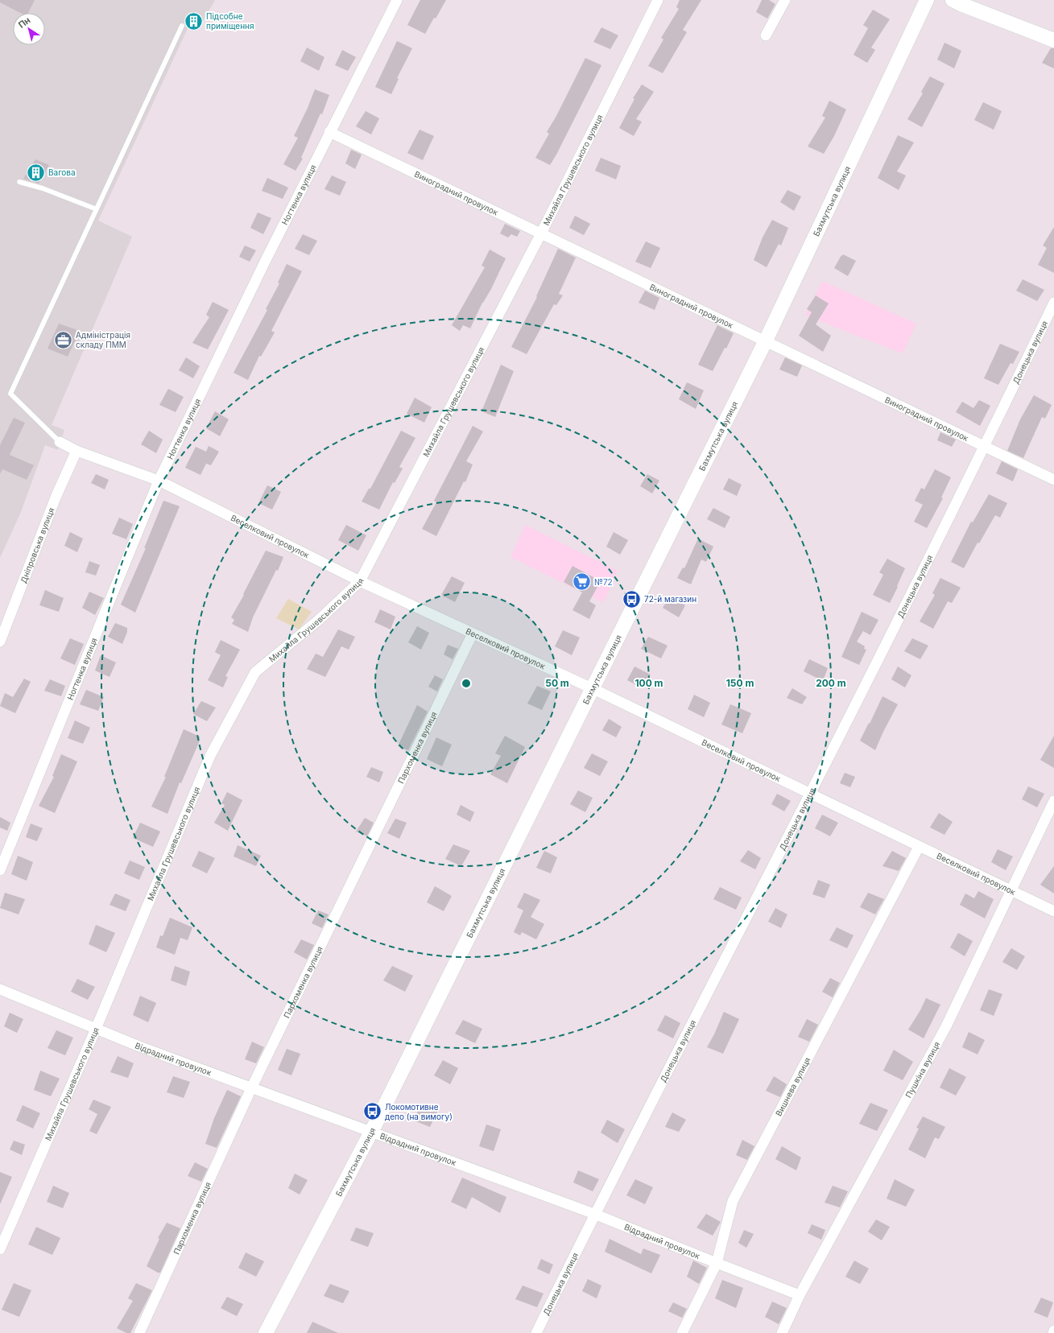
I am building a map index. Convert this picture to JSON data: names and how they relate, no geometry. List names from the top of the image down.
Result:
{
  "streets": {
    "street": [
      "Михайла Грушевського вулиця",
      "Виноградний провулок",
      "Ногтенка вулиця",
      "Бахмутська вулиця",
      "Донецька вулиця",
      "Веселковий провулок",
      "Дніпровська вулиця",
      "Пархоменка вулиця",
      "Відрадний провулок",
      "Пушкіна вулиця",
      "Вишнева вулиця"
    ]
  },
  "crossings": [
    ["Михайла Грушевського вулиця", "Виноградний провулок"],
    ["Михайла Грушевського вулиця", "Веселковий провулок"],
    ["Михайла Грушевського вулиця", "Відрадний провулок"],
    ["Виноградний провулок", "Ногтенка вулиця"],
    ["Виноградний провулок", "Бахмутська вулиця"],
    ["Виноградний провулок", "Донецька вулиця"],
    ["Ногтенка вулиця", "Веселковий провулок"],
    ["Бахмутська вулиця", "Веселковий провулок"],
    ["Бахмутська вулиця", "Відрадний провулок"],
    ["Донецька вулиця", "Веселковий провулок"],
    ["Донецька вулиця", "Відрадний провулок"],
    ["Веселковий провулок", "Дніпровська вулиця"],
    ["Веселковий провулок", "Пархоменка вулиця"],
    ["Веселковий провулок", "Пушкіна вулиця"],
    ["Веселковий провулок", "Вишнева вулиця"],
    ["Пархоменка вулиця", "Відрадний провулок"],
    ["Відрадний провулок", "Пушкіна вулиця"],
    ["Відрадний провулок", "Вишнева вулиця"]
  ],
  "places": {
    "building": ["Підсобне приміщення", "Вагова"],
    "office": ["Адміністрація складу ПММ"],
    "supermarket": ["№72"],
    "bus stop": ["72-й магазин", "Локомотивне депо (на вимогу)"]
  },
  "north": "top left",
  "rings": [
    "50 m",
    "100 m",
    "150 m",
    "200 m"
  ]
}
